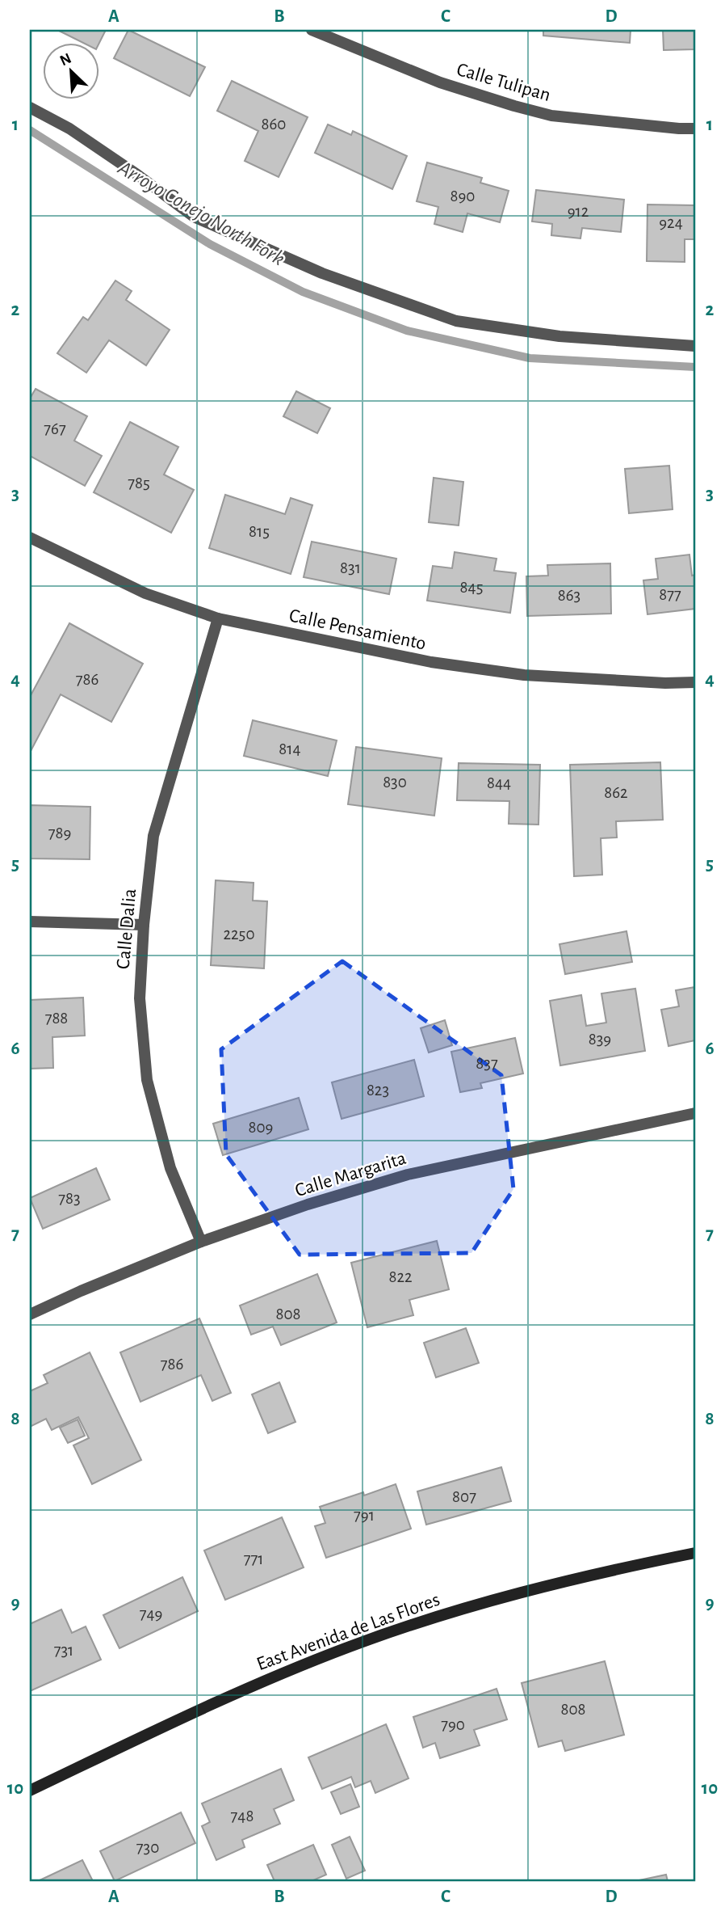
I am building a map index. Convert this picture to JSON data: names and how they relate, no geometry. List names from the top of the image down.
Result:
{
  "streets": {
    "street": [
      "Calle Tulipan",
      "Calle Pensamiento",
      "Calle Dalia",
      "Calle Margarita",
      "East Avenida de Las Flores"
    ]
  },
  "crossings": [
    ["Calle Pensamiento", "Calle Dalia"],
    ["Calle Dalia", "Calle Margarita"]
  ],
  "water": ["Arroyo Conejo North Fork"],
  "house_numbers": [
    "860",
    "890",
    "912",
    "924",
    "767",
    "785",
    "815",
    "831",
    "845",
    "877",
    "863",
    "786",
    "814",
    "830",
    "844",
    "862",
    "789",
    "2250",
    "788",
    "839",
    "837",
    "823",
    "809",
    "783",
    "822",
    "808",
    "786",
    "807",
    "791",
    "771",
    "749",
    "731",
    "808",
    "790",
    "748",
    "730"
  ],
  "north": "top left",
  "grid": {
    "columns": [
      "A",
      "B",
      "C",
      "D"
    ],
    "rows": [
      "1",
      "2",
      "3",
      "4",
      "5",
      "6",
      "7",
      "8",
      "9",
      "10"
    ]
  }
}
